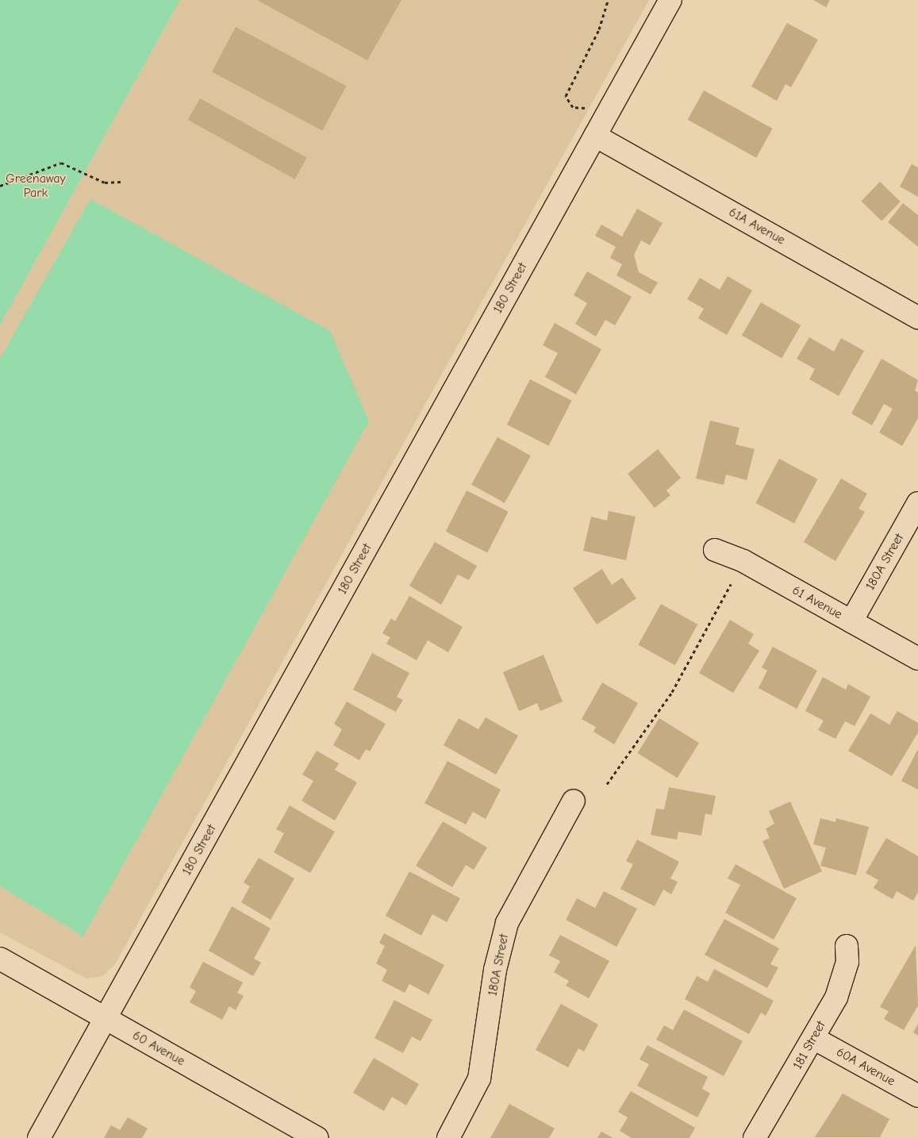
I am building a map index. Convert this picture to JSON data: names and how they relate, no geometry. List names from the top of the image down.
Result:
{
  "streets": {
    "street": [
      "61A Avenue",
      "180 Street",
      "180A Street",
      "61 Avenue",
      "181 Street",
      "60 Avenue",
      "60A Avenue"
    ]
  },
  "crossings": [
    ["61A Avenue", "180 Street"],
    ["180 Street", "60 Avenue"],
    ["180A Street", "61 Avenue"],
    ["181 Street", "60A Avenue"]
  ],
  "parks": ["Greenaway Park"]
}
